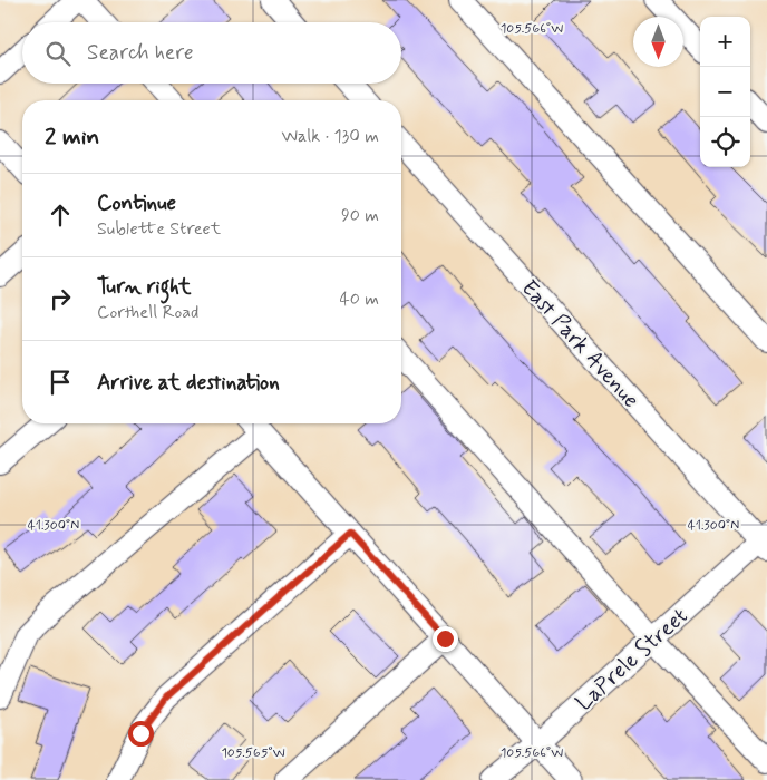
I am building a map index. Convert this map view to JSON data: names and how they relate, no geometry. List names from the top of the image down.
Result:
{
  "streets": {
    "street": ["East Park Avenue", "LaPrele Street"]
  },
  "crossings": [
    ["East Park Avenue", "LaPrele Street"]
  ],
  "north": "bottom",
  "page": {
    "map_buttons": ["+", "−"],
    "search": "Search here",
    "heading": ["2 min", "Walk · 130 m"],
    "list": [
      ["Continue", "Sublette Street", "90 m"],
      ["Turn right", "Corthell Road", "40 m"],
      "Arrive at destination"
    ]
  },
  "coordinates": ["105.566°W", "41.300°N", "105.565°W"]
}
